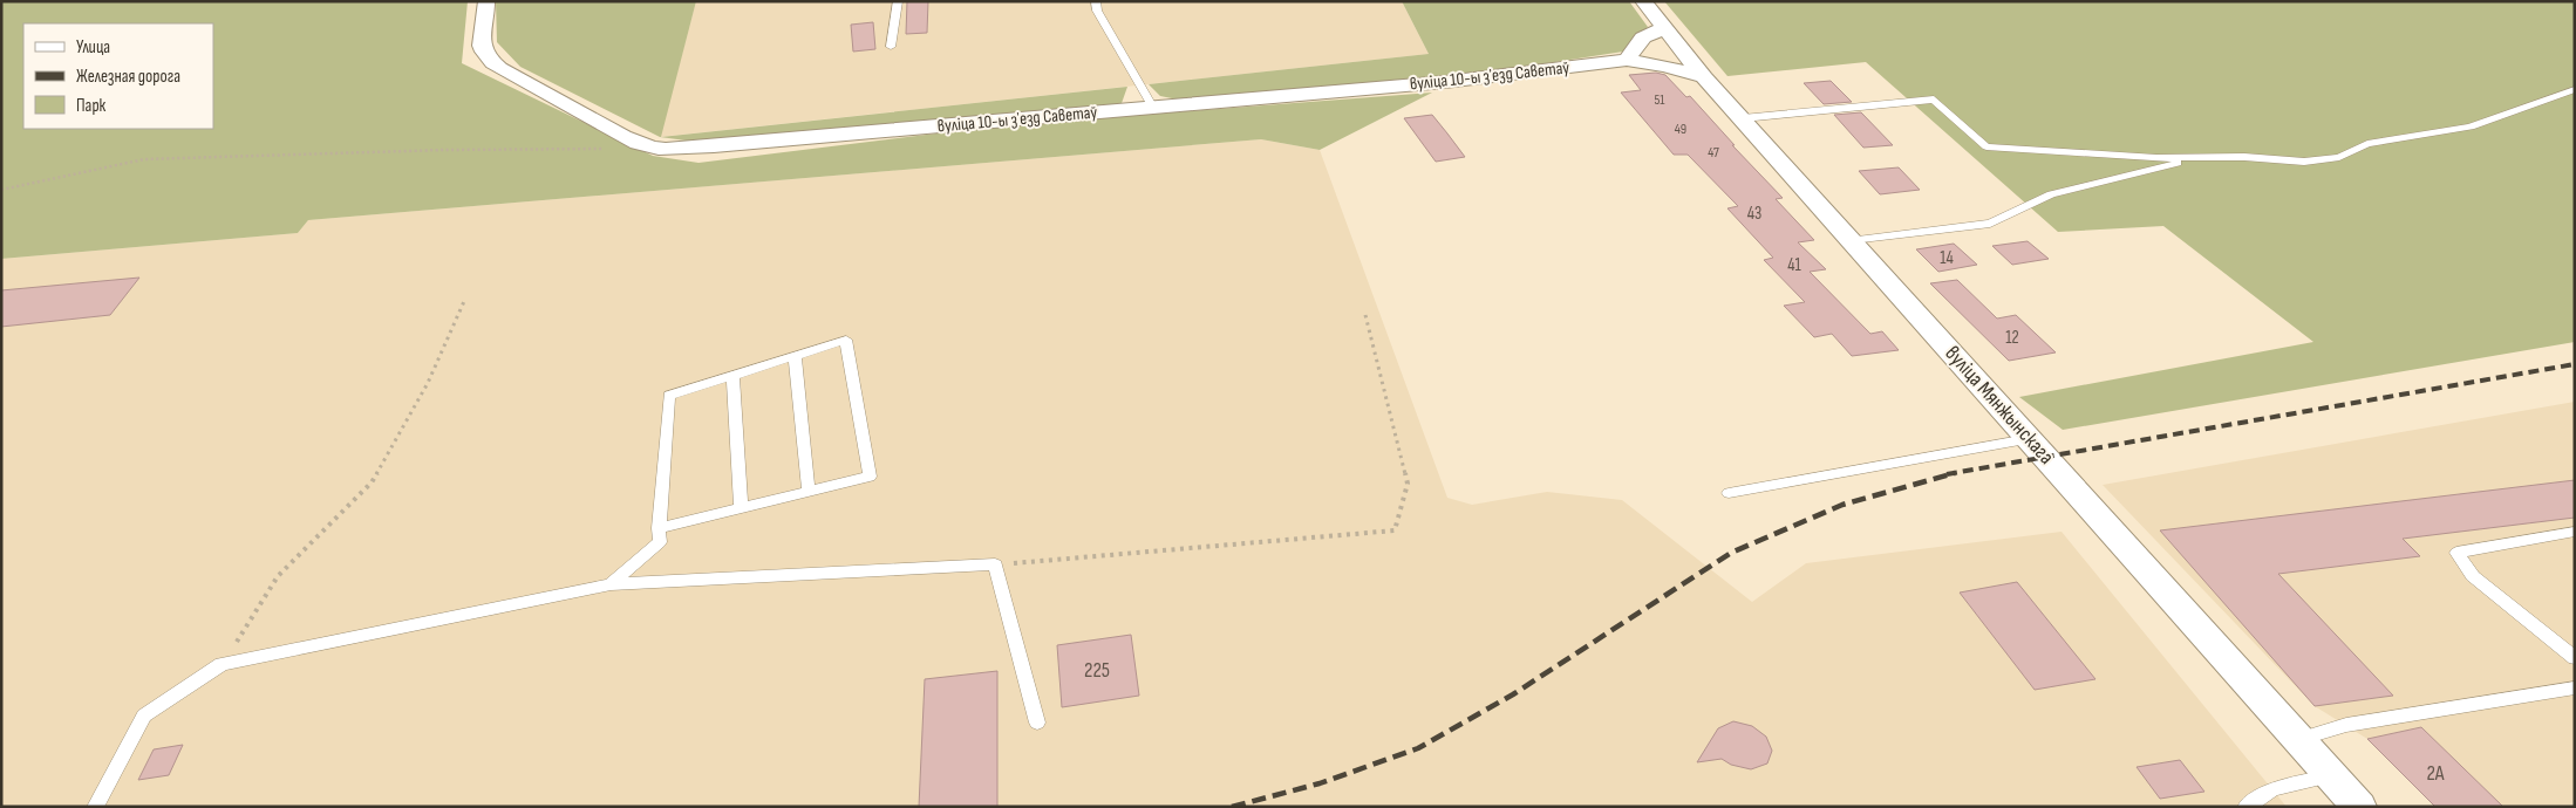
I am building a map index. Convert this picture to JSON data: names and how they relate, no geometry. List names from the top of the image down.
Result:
{
  "streets": {
    "street": ["вуліца 10-ы зʼезд Саветаў", "вуліца Мянжынскага"]
  },
  "crossings": [
    ["вуліца 10-ы зʼезд Саветаў", "вуліца Мянжынскага"]
  ],
  "house_numbers": [
    "51",
    "49",
    "47",
    "43",
    "14",
    "41",
    "12",
    "225",
    "2А"
  ],
  "legend": ["Улица", "Железная дорога", "Парк"]
}
